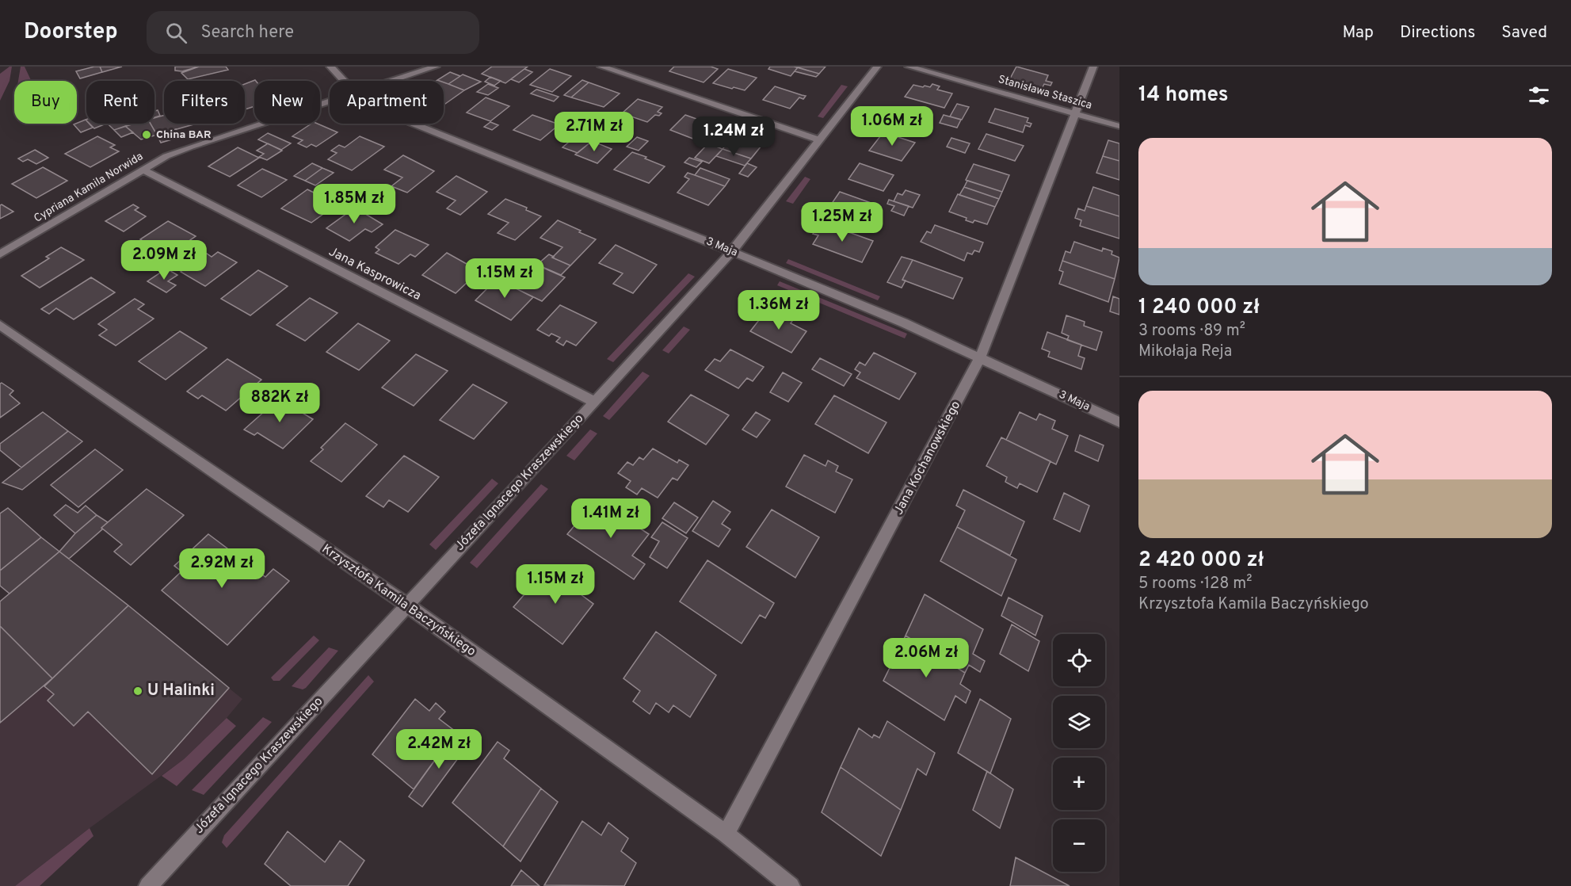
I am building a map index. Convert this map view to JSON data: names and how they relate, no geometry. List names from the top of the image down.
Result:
{
  "streets": {
    "street": [
      "Stanisława Staszica",
      "Cypriana Kamila Norwida",
      "3 Maja",
      "Jana Kasprowicza",
      "Jana Kochanowskiego",
      "Józefa Ignacego Kraszewskiego",
      "Krzysztofa Kamila Baczyńskiego"
    ]
  },
  "crossings": [
    ["Stanisława Staszica", "Jana Kochanowskiego"],
    ["Cypriana Kamila Norwida", "Jana Kasprowicza"],
    ["3 Maja", "Jana Kochanowskiego"],
    ["3 Maja", "Józefa Ignacego Kraszewskiego"],
    ["Jana Kasprowicza", "Józefa Ignacego Kraszewskiego"],
    ["Jana Kochanowskiego", "Krzysztofa Kamila Baczyńskiego"],
    ["Józefa Ignacego Kraszewskiego", "Krzysztofa Kamila Baczyńskiego"]
  ],
  "places": ["China BAR", "U Halinki"],
  "page": {
    "header": "Doorstep",
    "search": "Search here",
    "nav": ["Map", "Directions", "Saved"],
    "heading": "14 homes",
    "chip": [
      "Buy",
      "Rent",
      "Filters",
      "New",
      "Apartment"
    ],
    "price": [
      "1.06M zł",
      "2.71M zł",
      "1.24M zł",
      "1.85M zł",
      "1.25M zł",
      "2.09M zł",
      "1.15M zł",
      "1.36M zł",
      "882K zł",
      "1.41M zł",
      "2.92M zł",
      "1.15M zł",
      "2.06M zł",
      "2.42M zł"
    ],
    "list": [
      {
        "name": "1 240 000 zł",
        "note": "3 rooms · 89 m² · Mikołaja Reja"
      },
      {
        "name": "2 420 000 zł",
        "note": "5 rooms · 128 m² · Krzysztofa Kamila Baczyńskiego"
      }
    ],
    "map_buttons": ["+", "−"]
  }
}
